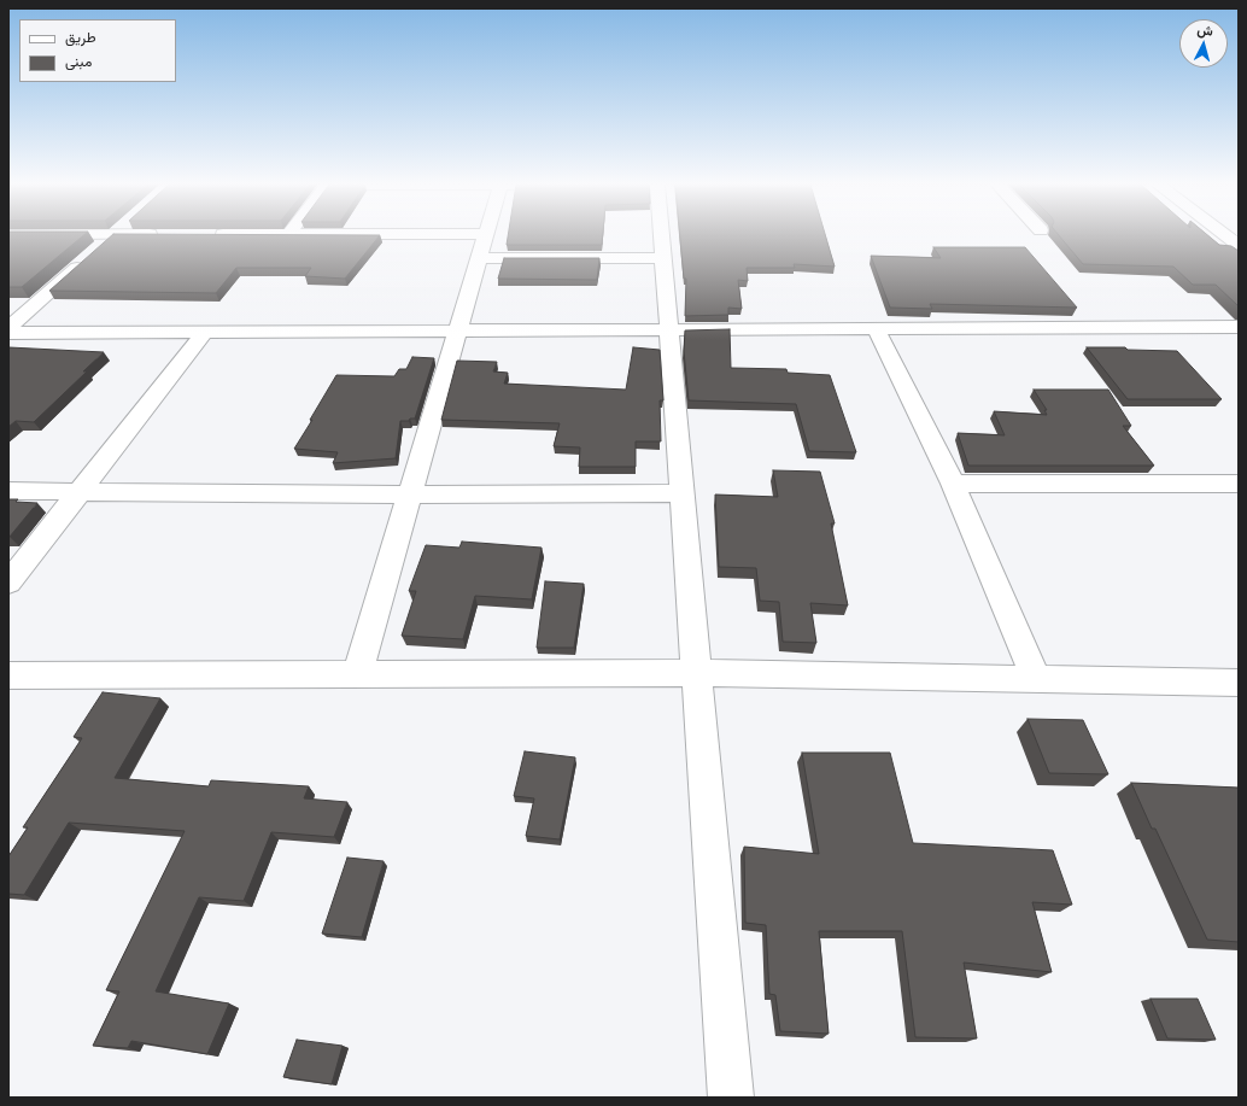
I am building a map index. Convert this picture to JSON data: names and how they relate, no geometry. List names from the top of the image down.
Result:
{
  "legend": ["طريق", "مبنى"],
  "north": "top"
}
